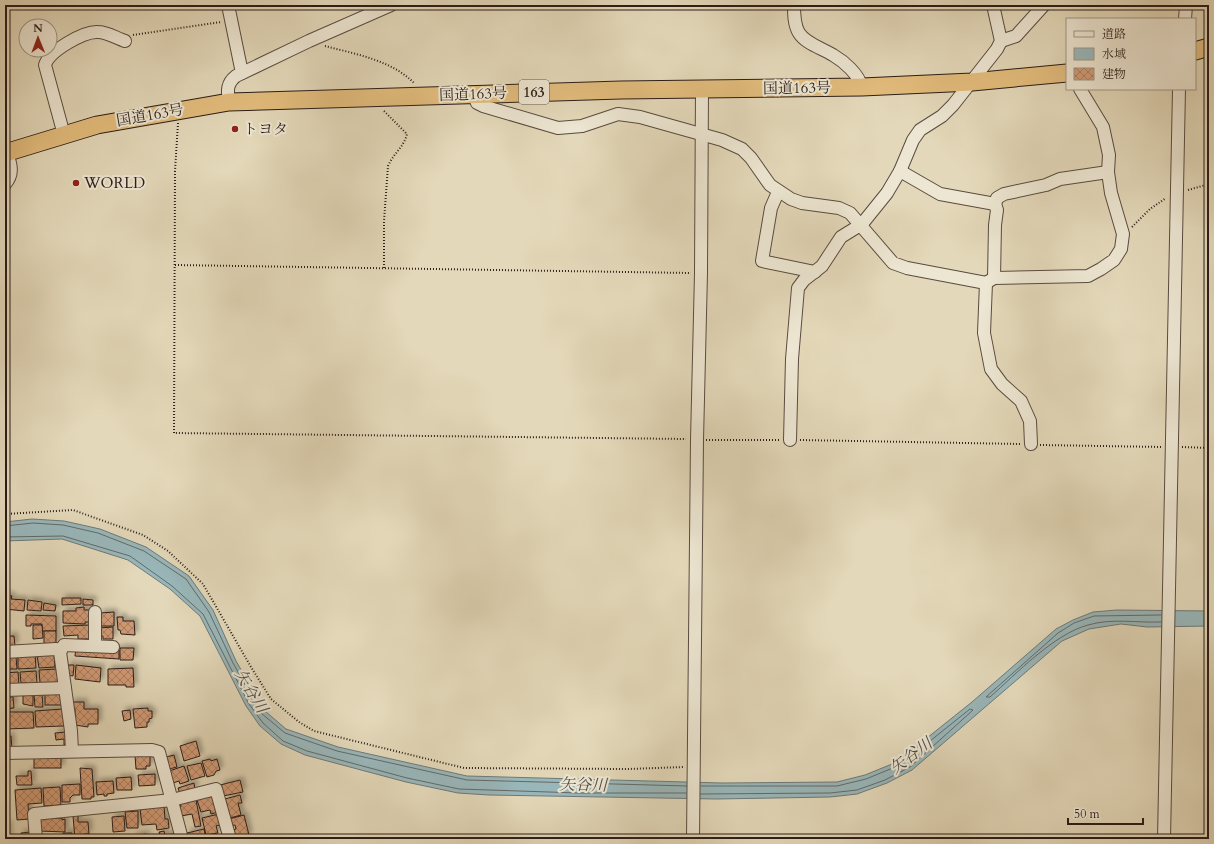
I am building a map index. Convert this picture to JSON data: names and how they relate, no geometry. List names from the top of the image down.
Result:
{
  "streets": {
    "highway": ["国道163号", "163"]
  },
  "water": ["矢谷川"],
  "places": ["トヨタ", "WORLD"],
  "legend": ["道路", "水域", "建物"],
  "scale_bar": "50 m",
  "north": "top"
}
